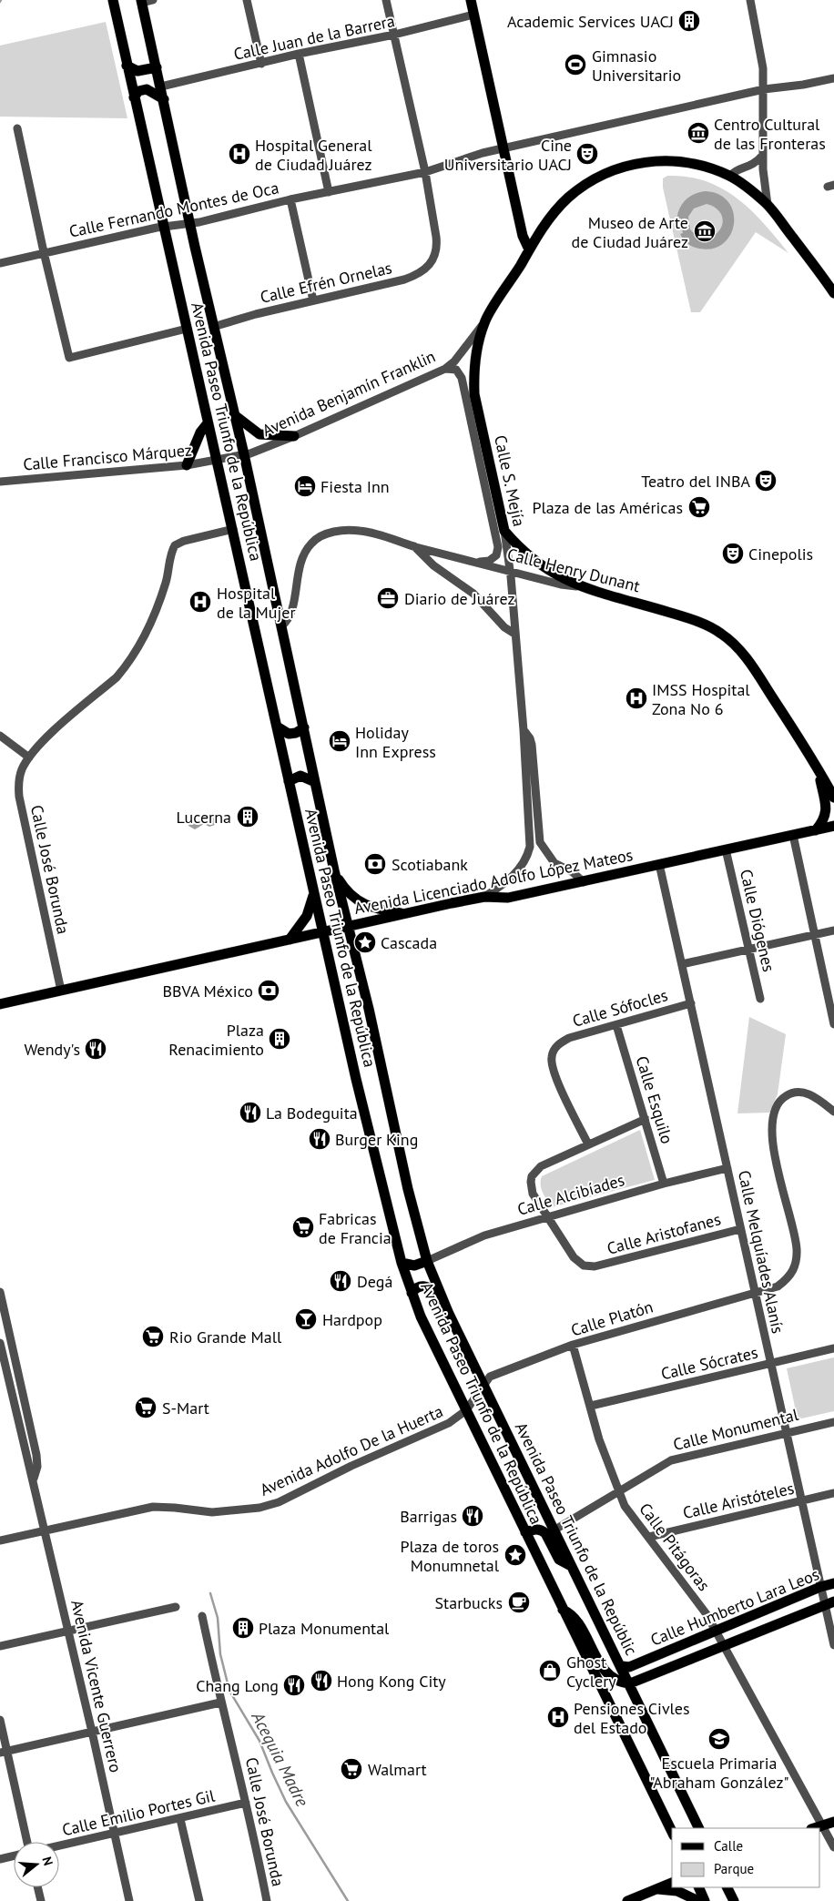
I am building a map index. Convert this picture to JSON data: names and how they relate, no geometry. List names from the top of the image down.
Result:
{
  "streets": {
    "main road": [
      "Avenida Benjamín Franklin",
      "Avenida Paseo Triunfo de la República",
      "Calle S. Mejía",
      "Calle Henry Dunant",
      "Avenida Licenciado Adolfo López Mateos",
      "Avenida Paseo Triunfo de la Repúblic",
      "Calle Humberto Lara Leos"
    ],
    "street": [
      "Calle Juan de la Barrera",
      "Calle Fernando Montes de Oca",
      "Calle Efrén Ornelas",
      "Calle Francisco Márquez",
      "Calle José Borunda",
      "Calle Diógenes",
      "Calle Sófocles",
      "Calle Esquilo",
      "Calle Alcibíades",
      "Calle Aristofanes",
      "Calle Melquíades Alanís",
      "Calle Platón",
      "Calle Sócrates",
      "Calle Monumental",
      "Avenida Adolfo De la Huerta",
      "Calle Aristóteles",
      "Calle Pitágoras",
      "Avenida Vicente Guerrero",
      "Calle Emilio Portes Gil"
    ]
  },
  "crossings": [
    ["Calle Juan de la Barrera", "Avenida Paseo Triunfo de la República"],
    ["Calle Fernando Montes de Oca", "Calle Efrén Ornelas"],
    ["Calle Fernando Montes de Oca", "Avenida Paseo Triunfo de la República"],
    ["Calle Efrén Ornelas", "Avenida Paseo Triunfo de la República"],
    ["Avenida Benjamín Franklin", "Avenida Paseo Triunfo de la República"],
    ["Avenida Benjamín Franklin", "Calle Francisco Márquez"],
    ["Avenida Benjamín Franklin", "Calle S. Mejía"],
    ["Avenida Paseo Triunfo de la República", "Calle Francisco Márquez"],
    ["Avenida Paseo Triunfo de la República", "Calle Henry Dunant"],
    ["Avenida Paseo Triunfo de la República", "Calle José Borunda"],
    ["Avenida Paseo Triunfo de la República", "Avenida Licenciado Adolfo López Mateos"],
    ["Avenida Paseo Triunfo de la República", "Calle Alcibíades"],
    ["Avenida Paseo Triunfo de la República", "Avenida Adolfo De la Huerta"],
    ["Avenida Paseo Triunfo de la República", "Avenida Paseo Triunfo de la Repúblic"],
    ["Calle S. Mejía", "Calle Henry Dunant"],
    ["Calle S. Mejía", "Avenida Licenciado Adolfo López Mateos"],
    ["Calle José Borunda", "Avenida Licenciado Adolfo López Mateos"],
    ["Calle José Borunda", "Calle Emilio Portes Gil"],
    ["Avenida Licenciado Adolfo López Mateos", "Calle Diógenes"],
    ["Avenida Licenciado Adolfo López Mateos", "Calle Melquíades Alanís"],
    ["Calle Sófocles", "Calle Esquilo"],
    ["Calle Sófocles", "Calle Melquíades Alanís"],
    ["Calle Esquilo", "Calle Alcibíades"],
    ["Calle Alcibíades", "Calle Aristofanes"],
    ["Calle Alcibíades", "Calle Melquíades Alanís"],
    ["Calle Alcibíades", "Avenida Paseo Triunfo de la Repúblic"],
    ["Calle Aristofanes", "Calle Melquíades Alanís"],
    ["Calle Melquíades Alanís", "Calle Platón"],
    ["Calle Melquíades Alanís", "Calle Sócrates"],
    ["Calle Melquíades Alanís", "Calle Monumental"],
    ["Calle Melquíades Alanís", "Calle Aristóteles"],
    ["Calle Melquíades Alanís", "Calle Humberto Lara Leos"],
    ["Calle Platón", "Avenida Adolfo De la Huerta"],
    ["Calle Platón", "Avenida Paseo Triunfo de la Repúblic"],
    ["Calle Platón", "Calle Pitágoras"],
    ["Calle Sócrates", "Calle Pitágoras"],
    ["Calle Monumental", "Avenida Paseo Triunfo de la Repúblic"],
    ["Calle Monumental", "Calle Pitágoras"],
    ["Avenida Adolfo De la Huerta", "Avenida Paseo Triunfo de la Repúblic"],
    ["Avenida Adolfo De la Huerta", "Avenida Vicente Guerrero"],
    ["Calle Aristóteles", "Calle Pitágoras"],
    ["Avenida Paseo Triunfo de la Repúblic", "Calle Humberto Lara Leos"],
    ["Calle Pitágoras", "Calle Humberto Lara Leos"],
    ["Avenida Vicente Guerrero", "Calle Emilio Portes Gil"]
  ],
  "water": ["Acequia Madre"],
  "places": {
    "building": [
      "Academic Services UACJ",
      "Lucerna",
      "Plaza Renacimiento",
      "Plaza Monumental"
    ],
    "sports": ["Gimnasio Universitario"],
    "museum": ["Centro Cultural de las Fronteras", "Museo de Arte de Ciudad Juárez"],
    "hospital": [
      "Hospital General de Ciudad Juárez",
      "Hospital de la Mujer",
      "IMSS Hospital Zona No 6",
      "Pensiones Civles del Estado"
    ],
    "theatre": ["Cine Universitario UACJ", "Teatro del INBA", "Cinepolis"],
    "hotel": ["Fiesta Inn", "Holiday Inn Express"],
    "supermarket": [
      "Plaza de las Américas",
      "Fabricas de Francia",
      "Rio Grande Mall",
      "S-Mart",
      "Walmart"
    ],
    "office": ["Diario de Juárez"],
    "bank": ["Scotiabank", "BBVA México"],
    "place": ["Cascada", "Plaza de toros Monumnetal"],
    "restaurant": [
      "Wendy's",
      "La Bodeguita",
      "Burger King",
      "Degá",
      "Barrigas",
      "Hong Kong City",
      "Chang Long"
    ],
    "bar": ["Hardpop"],
    "cafe": ["Starbucks"],
    "shop": ["Ghost Cyclery"],
    "school or university": ["Escuela Primaria \"Abraham González\""]
  },
  "legend": ["Calle", "Parque"],
  "north": "right"
}
